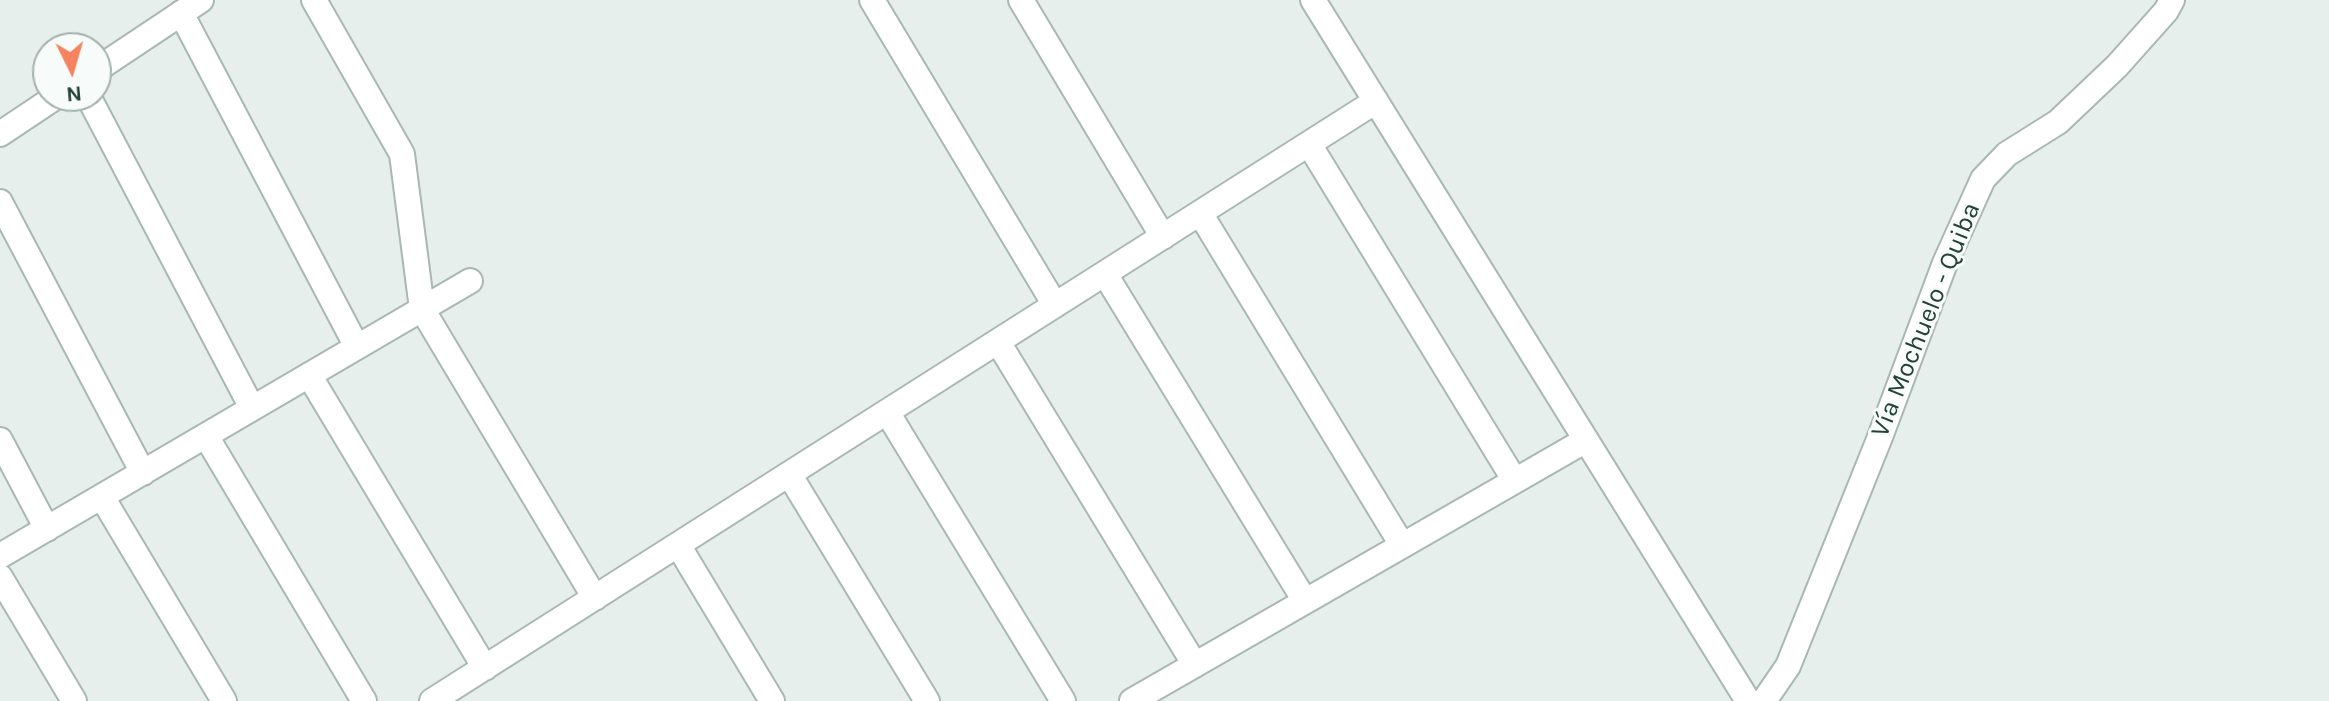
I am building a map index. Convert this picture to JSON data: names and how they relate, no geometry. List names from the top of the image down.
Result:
{
  "streets": {
    "street": ["Vía Mochuelo - Quiba"]
  },
  "north": "bottom"
}
